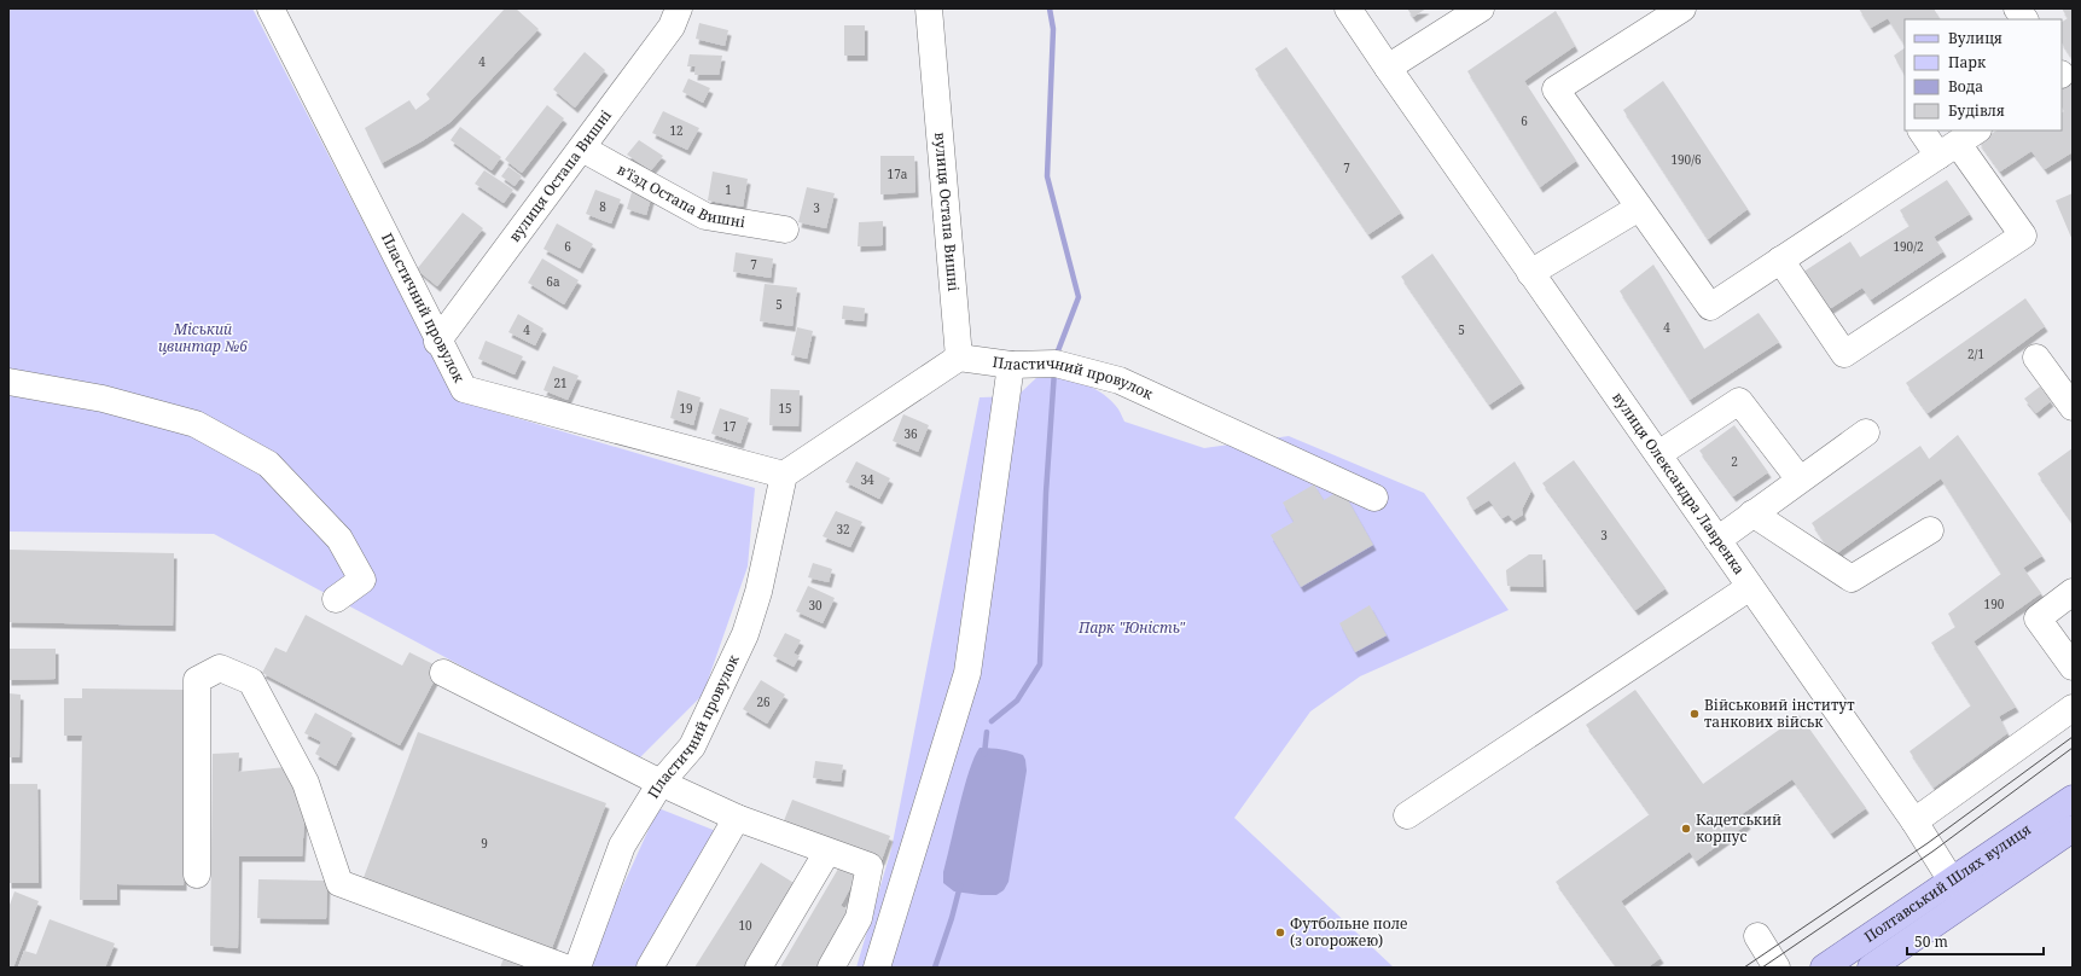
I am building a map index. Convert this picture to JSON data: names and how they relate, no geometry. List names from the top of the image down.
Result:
{
  "streets": {
    "main road": ["Полтавський Шлях вулиця"],
    "street": [
      "вулиця Остапа Вишні",
      "в’їзд Остапа Вишні",
      "Пластичний провулок",
      "вулиця Олександра Лавренка"
    ]
  },
  "crossings": [
    ["вулиця Остапа Вишні", "в’їзд Остапа Вишні"],
    ["вулиця Остапа Вишні", "Пластичний провулок"],
    ["вулиця Олександра Лавренка", "Полтавський Шлях вулиця"]
  ],
  "parks": ["Міський цвинтар №6", "Парк \"Юність\""],
  "places": ["Військовий інститут танкових військ", "Кадетський корпус", "Футбольне поле (з огорожею)"],
  "house_numbers": [
    "4",
    "6",
    "12",
    "190/6",
    "7",
    "17а",
    "1",
    "8",
    "3",
    "6",
    "190/2",
    "7",
    "6а",
    "5",
    "4",
    "4",
    "5",
    "2/1",
    "21",
    "19",
    "15",
    "17",
    "36",
    "2",
    "34",
    "32",
    "3",
    "190",
    "30",
    "26",
    "9",
    "10"
  ],
  "legend": [
    "Вулиця",
    "Парк",
    "Вода",
    "Будівля"
  ],
  "scale_bar": "50 m"
}
